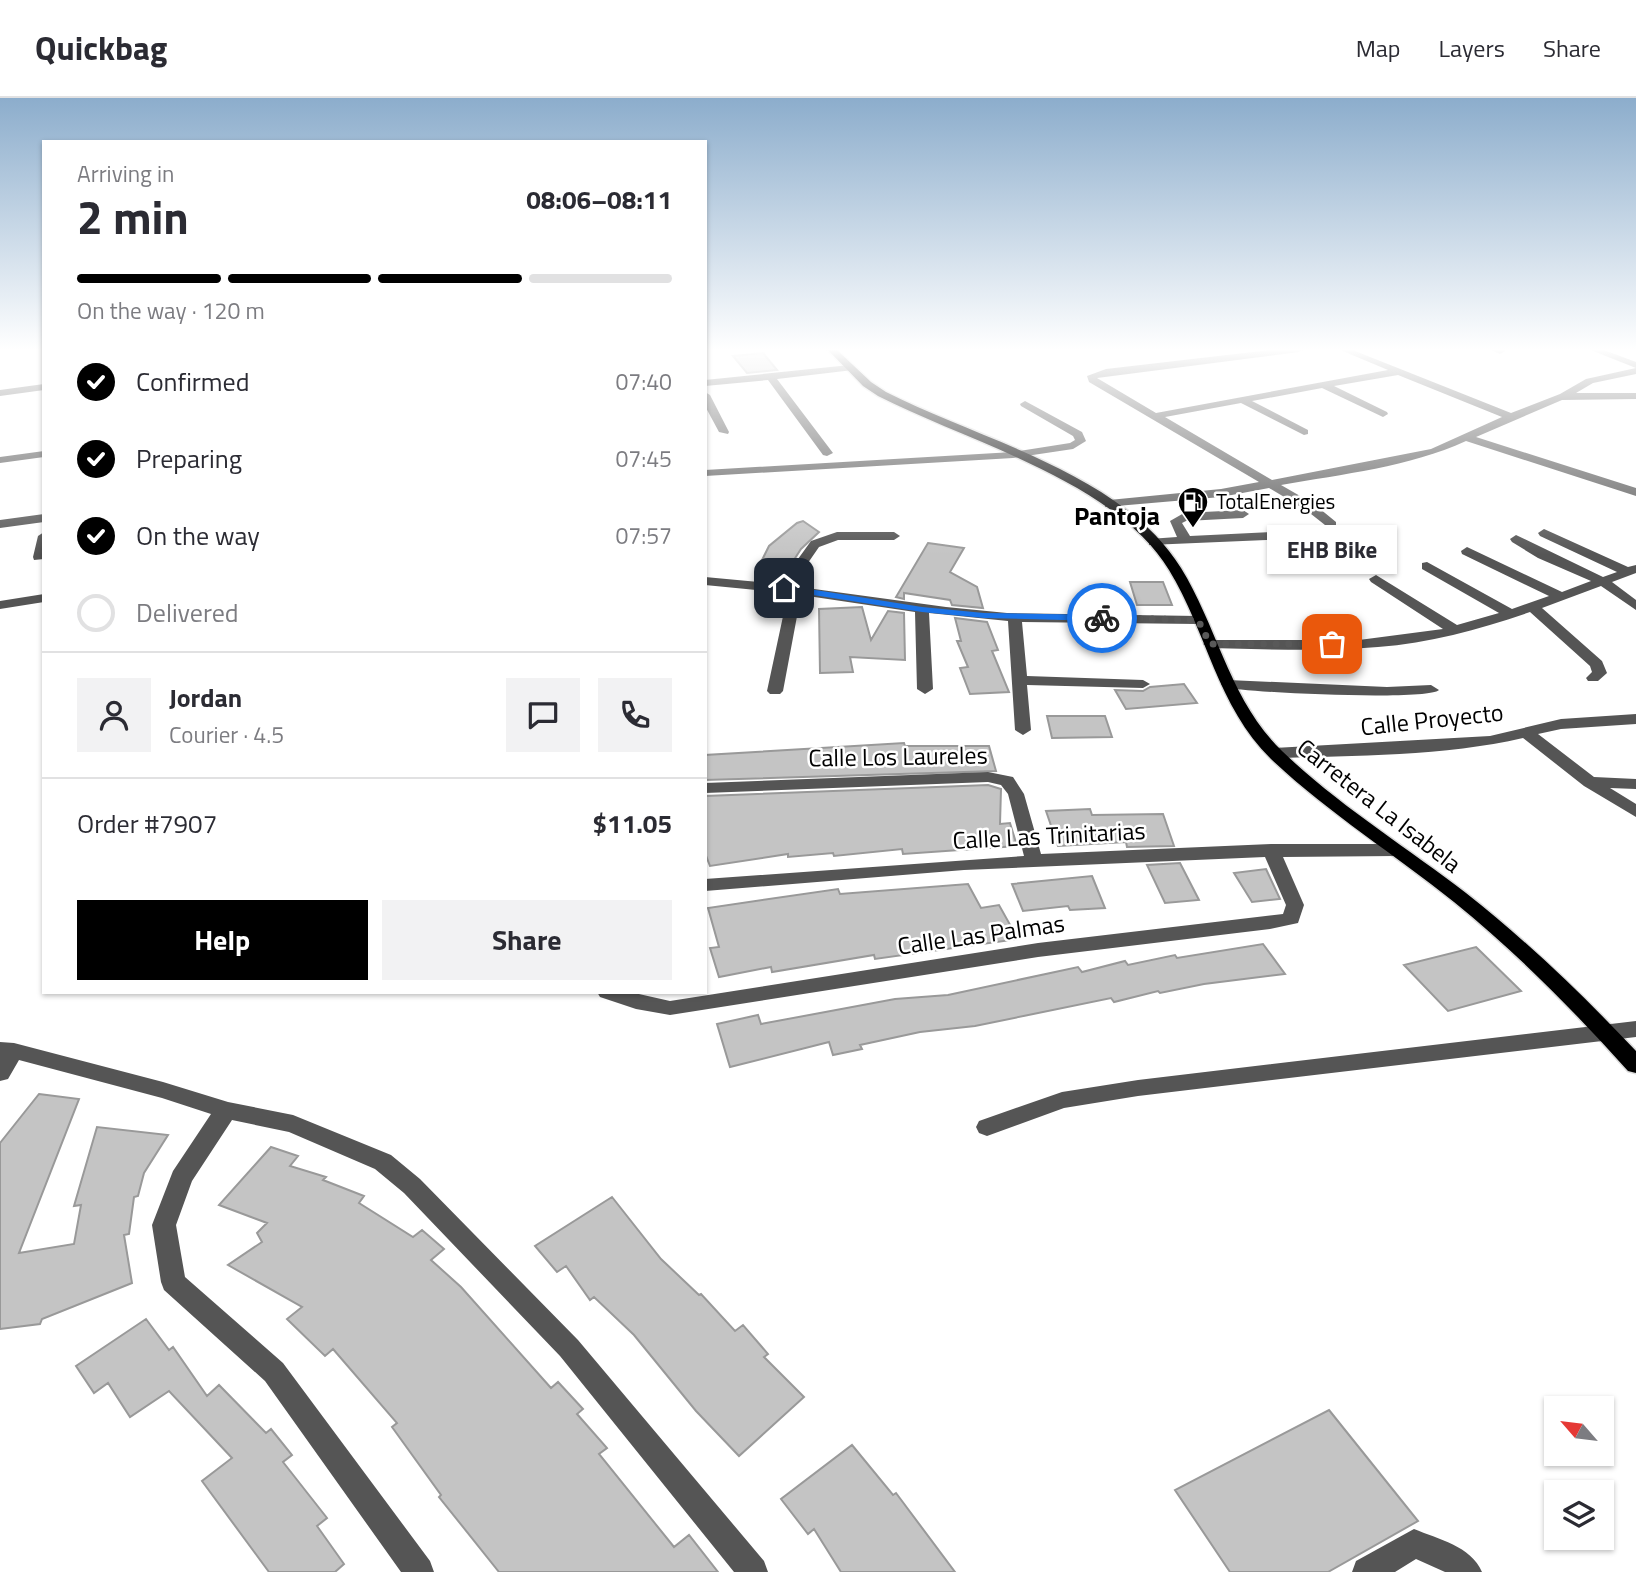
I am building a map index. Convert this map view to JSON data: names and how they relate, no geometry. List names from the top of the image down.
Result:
{
  "streets": {
    "main road": ["Carretera La Isabela"],
    "street": [
      "Calle Proyecto",
      "Calle Los Laureles",
      "Calle Las Trinitarias",
      "Calle Las Palmas"
    ]
  },
  "crossings": [
    ["Calle Proyecto", "Carretera La Isabela"],
    ["Calle Los Laureles", "Calle Las Trinitarias"],
    ["Carretera La Isabela", "Calle Las Trinitarias"],
    ["Calle Las Trinitarias", "Calle Las Palmas"]
  ],
  "districts": ["Pantoja"],
  "places": {
    "fuel station": ["TotalEnergies"],
    "other": ["EHB Bike"]
  },
  "north": "top left",
  "page": {
    "header": "Quickbag",
    "nav": ["Map", "Layers", "Share"],
    "heading": ["2 min", "Arriving in", "08:06–08:11"],
    "panel": [
      "Jordan",
      "Courier · 4.5",
      "Order #7907",
      "$11.05"
    ],
    "bar": "On the way · 120 m",
    "list": [
      ["Confirmed", "07:40"],
      ["Preparing", "07:45"],
      ["On the way", "07:57"],
      "Delivered"
    ],
    "bubble": "EHB Bike",
    "buttons": ["Help", "Share"]
  }
}
